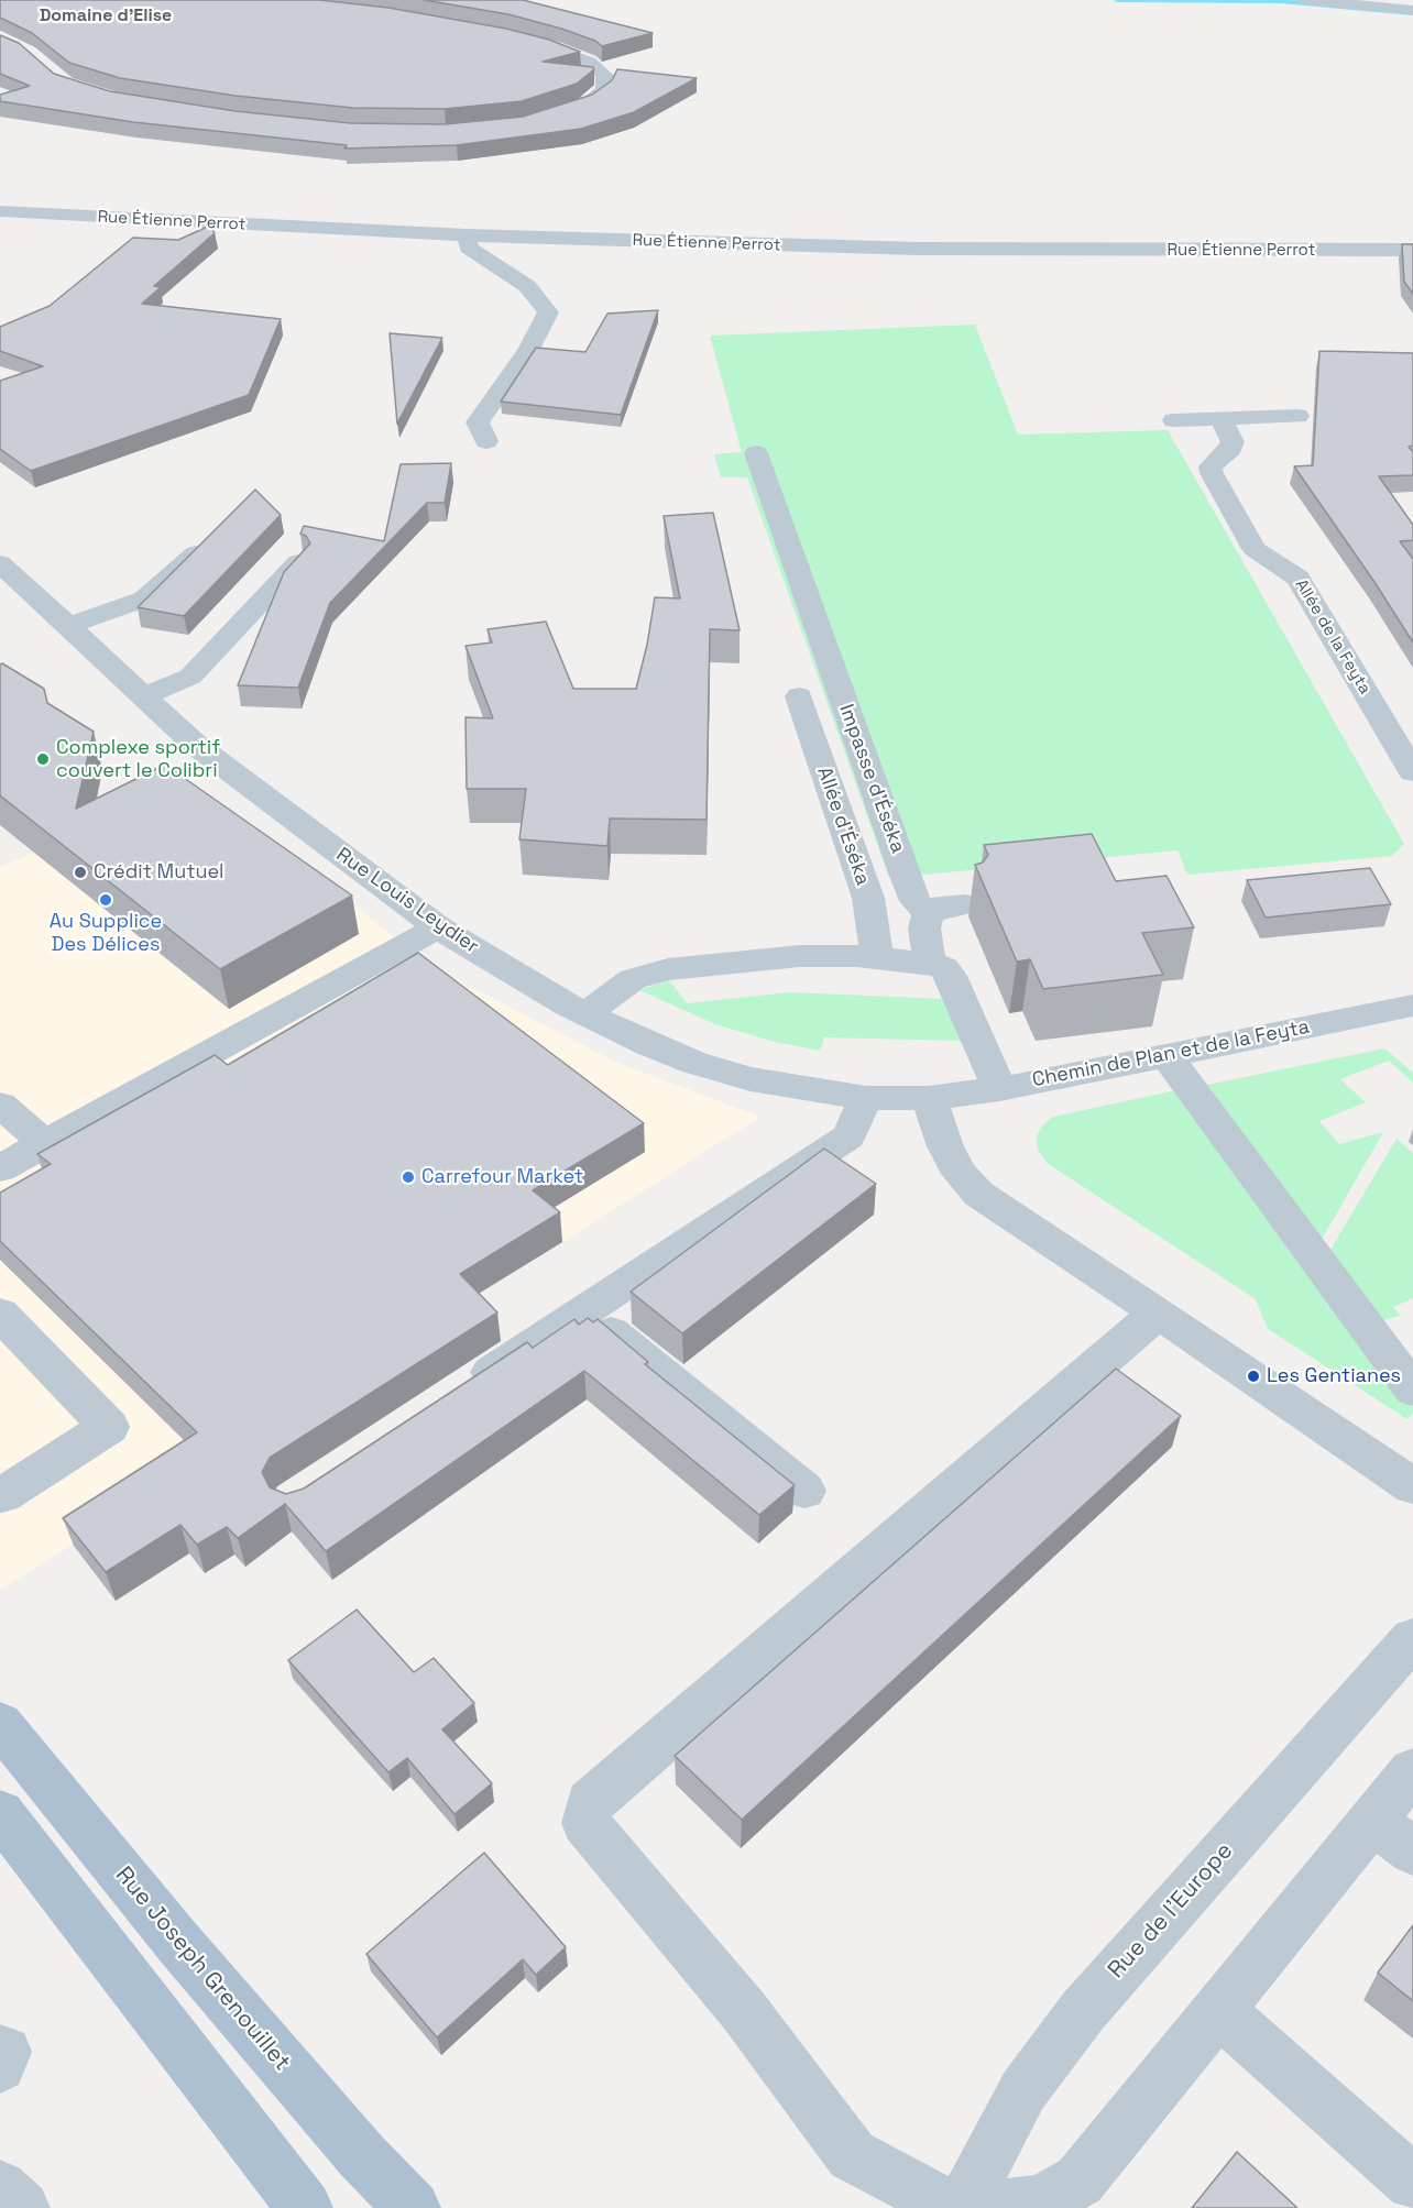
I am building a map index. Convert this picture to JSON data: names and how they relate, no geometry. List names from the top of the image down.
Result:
{
  "streets": {
    "main road": ["Rue Joseph Grenouillet"],
    "street": [
      "Rue Étienne Perrot",
      "Allée de la Feyta",
      "Impasse d'Éséka",
      "Allée d'Éséka",
      "Rue Louis Leydier",
      "Chemin de Plan et de la Feyta",
      "Rue de l’Europe"
    ]
  },
  "crossings": [
    ["Rue Louis Leydier", "Chemin de Plan et de la Feyta"]
  ],
  "districts": ["Domaine d'Elise"],
  "places": [
    "Complexe sportif couvert le Colibri",
    "Crédit Mutuel",
    "Au Supplice Des Délices",
    "Carrefour Market",
    "Les Gentianes"
  ]
}
